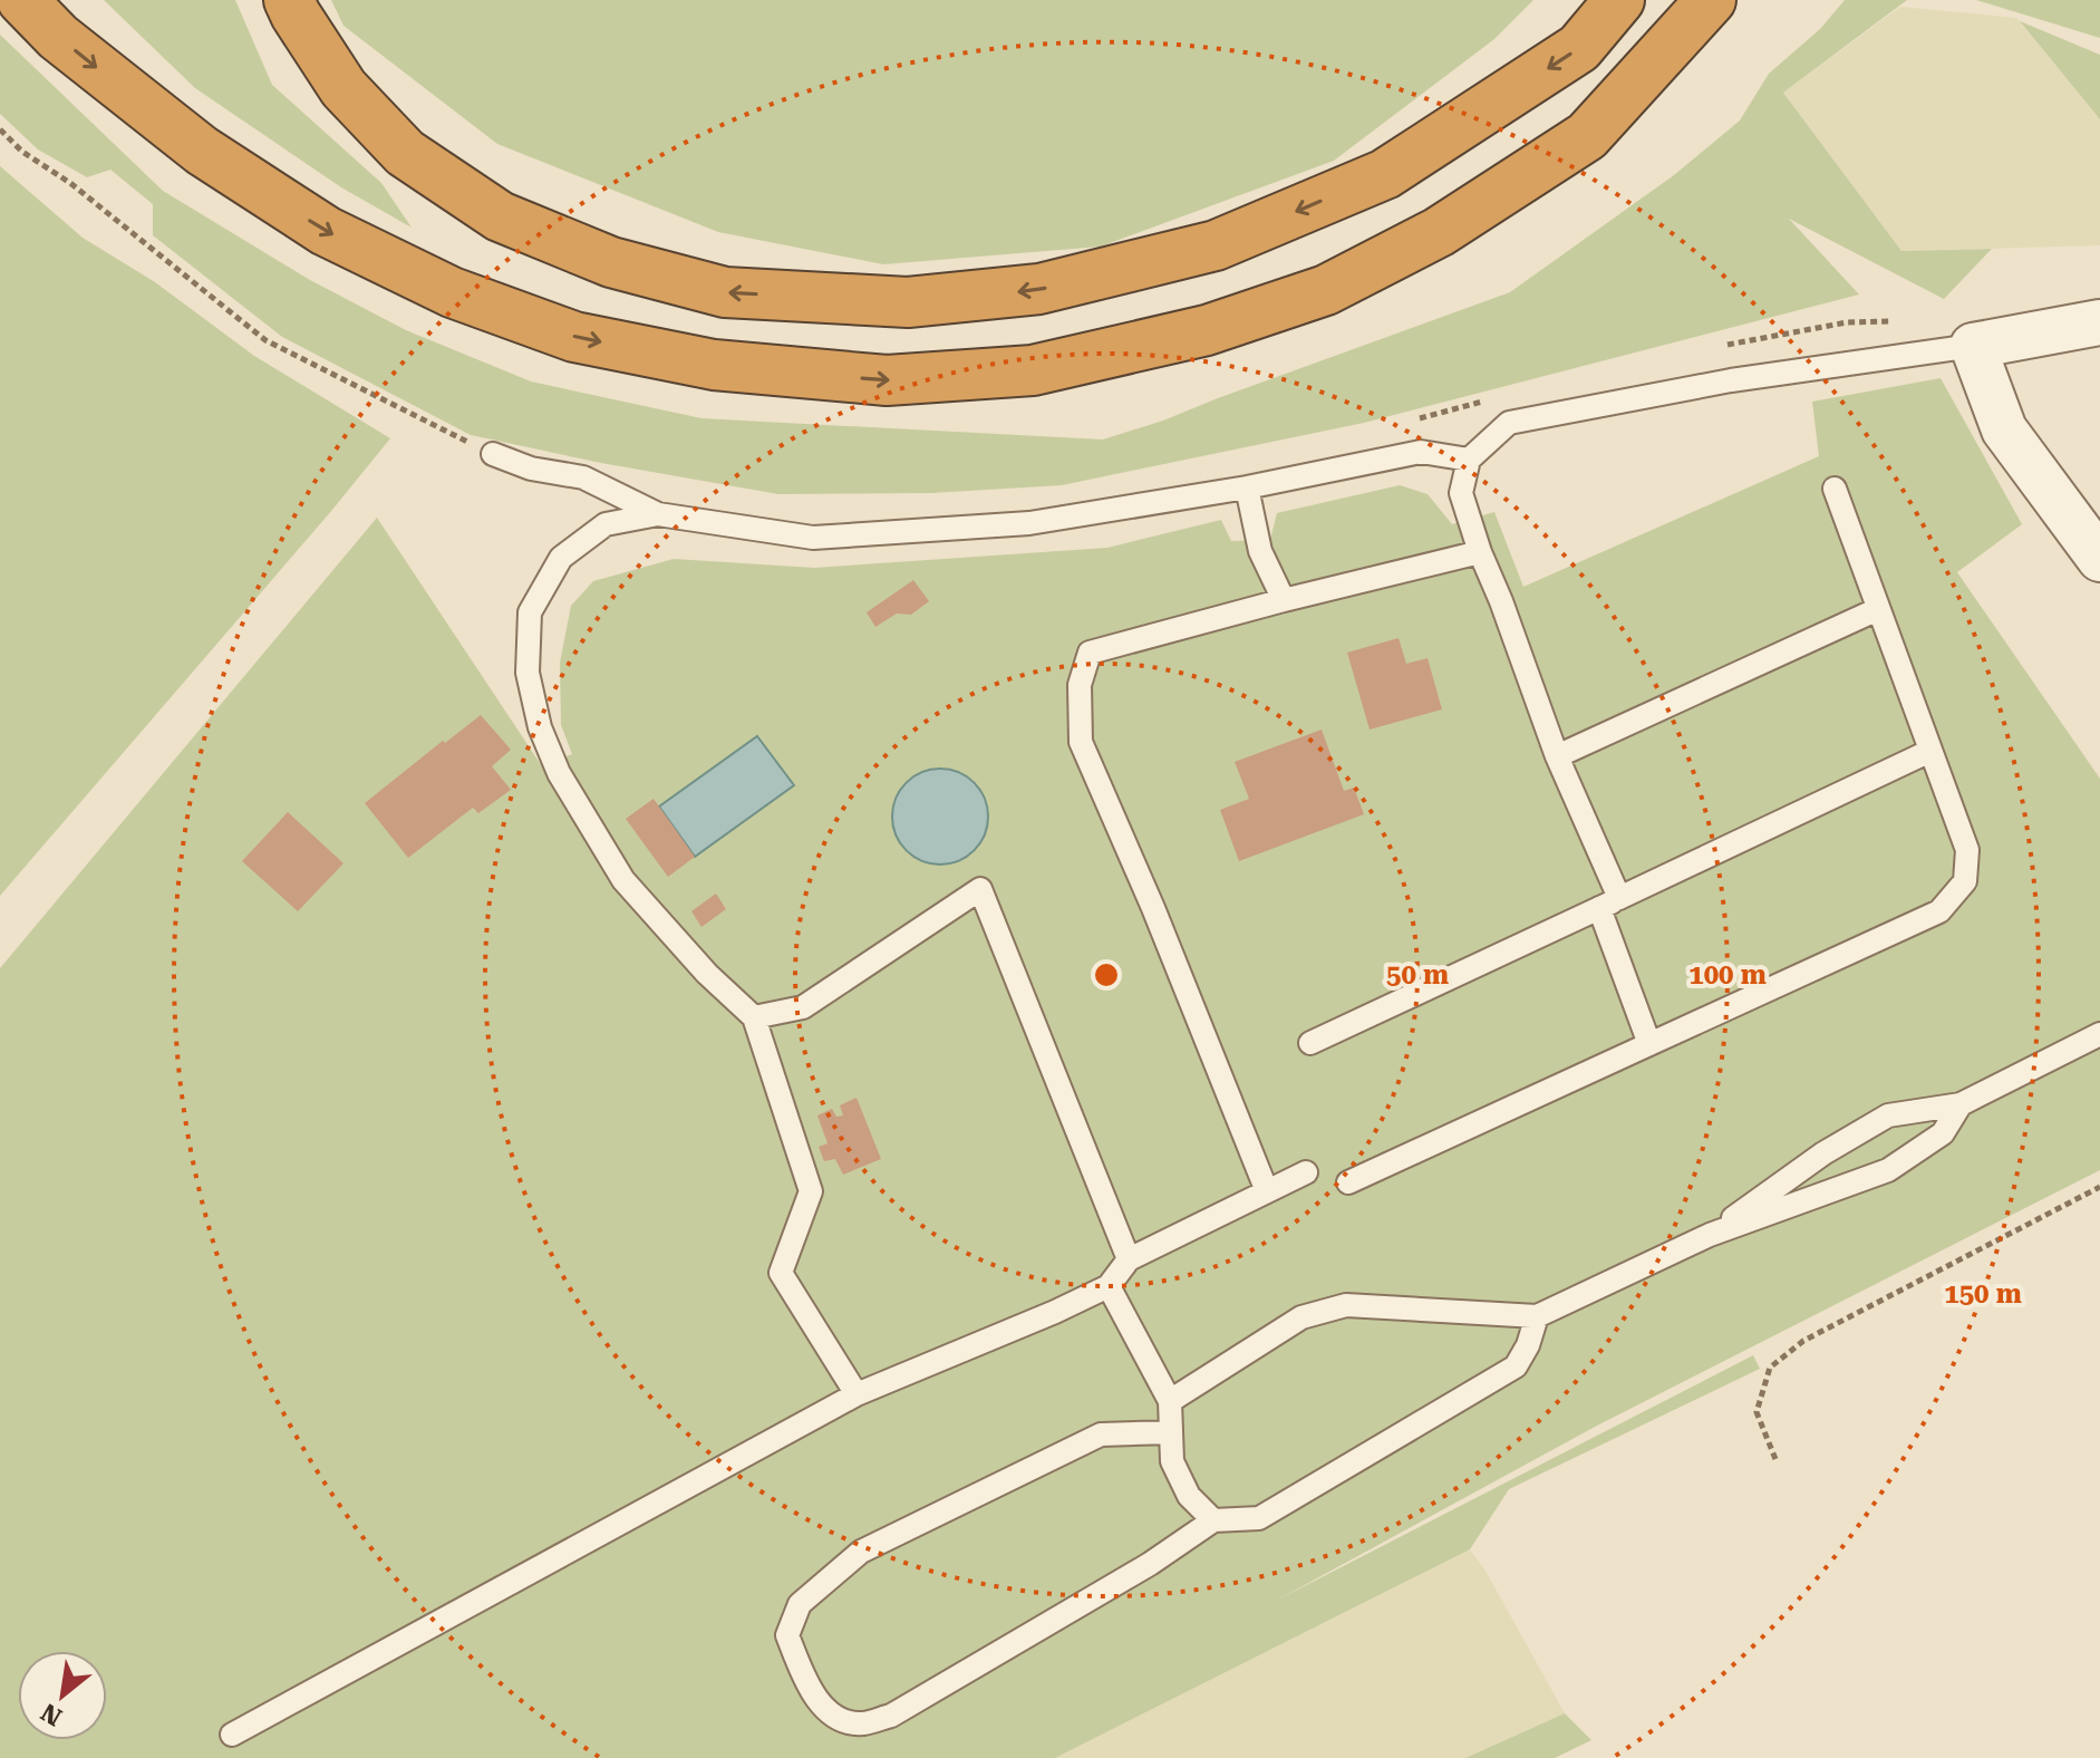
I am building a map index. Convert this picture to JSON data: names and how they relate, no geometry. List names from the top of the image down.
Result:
{
  "north": "bottom left",
  "rings": ["50 m", "100 m", "150 m"]
}
